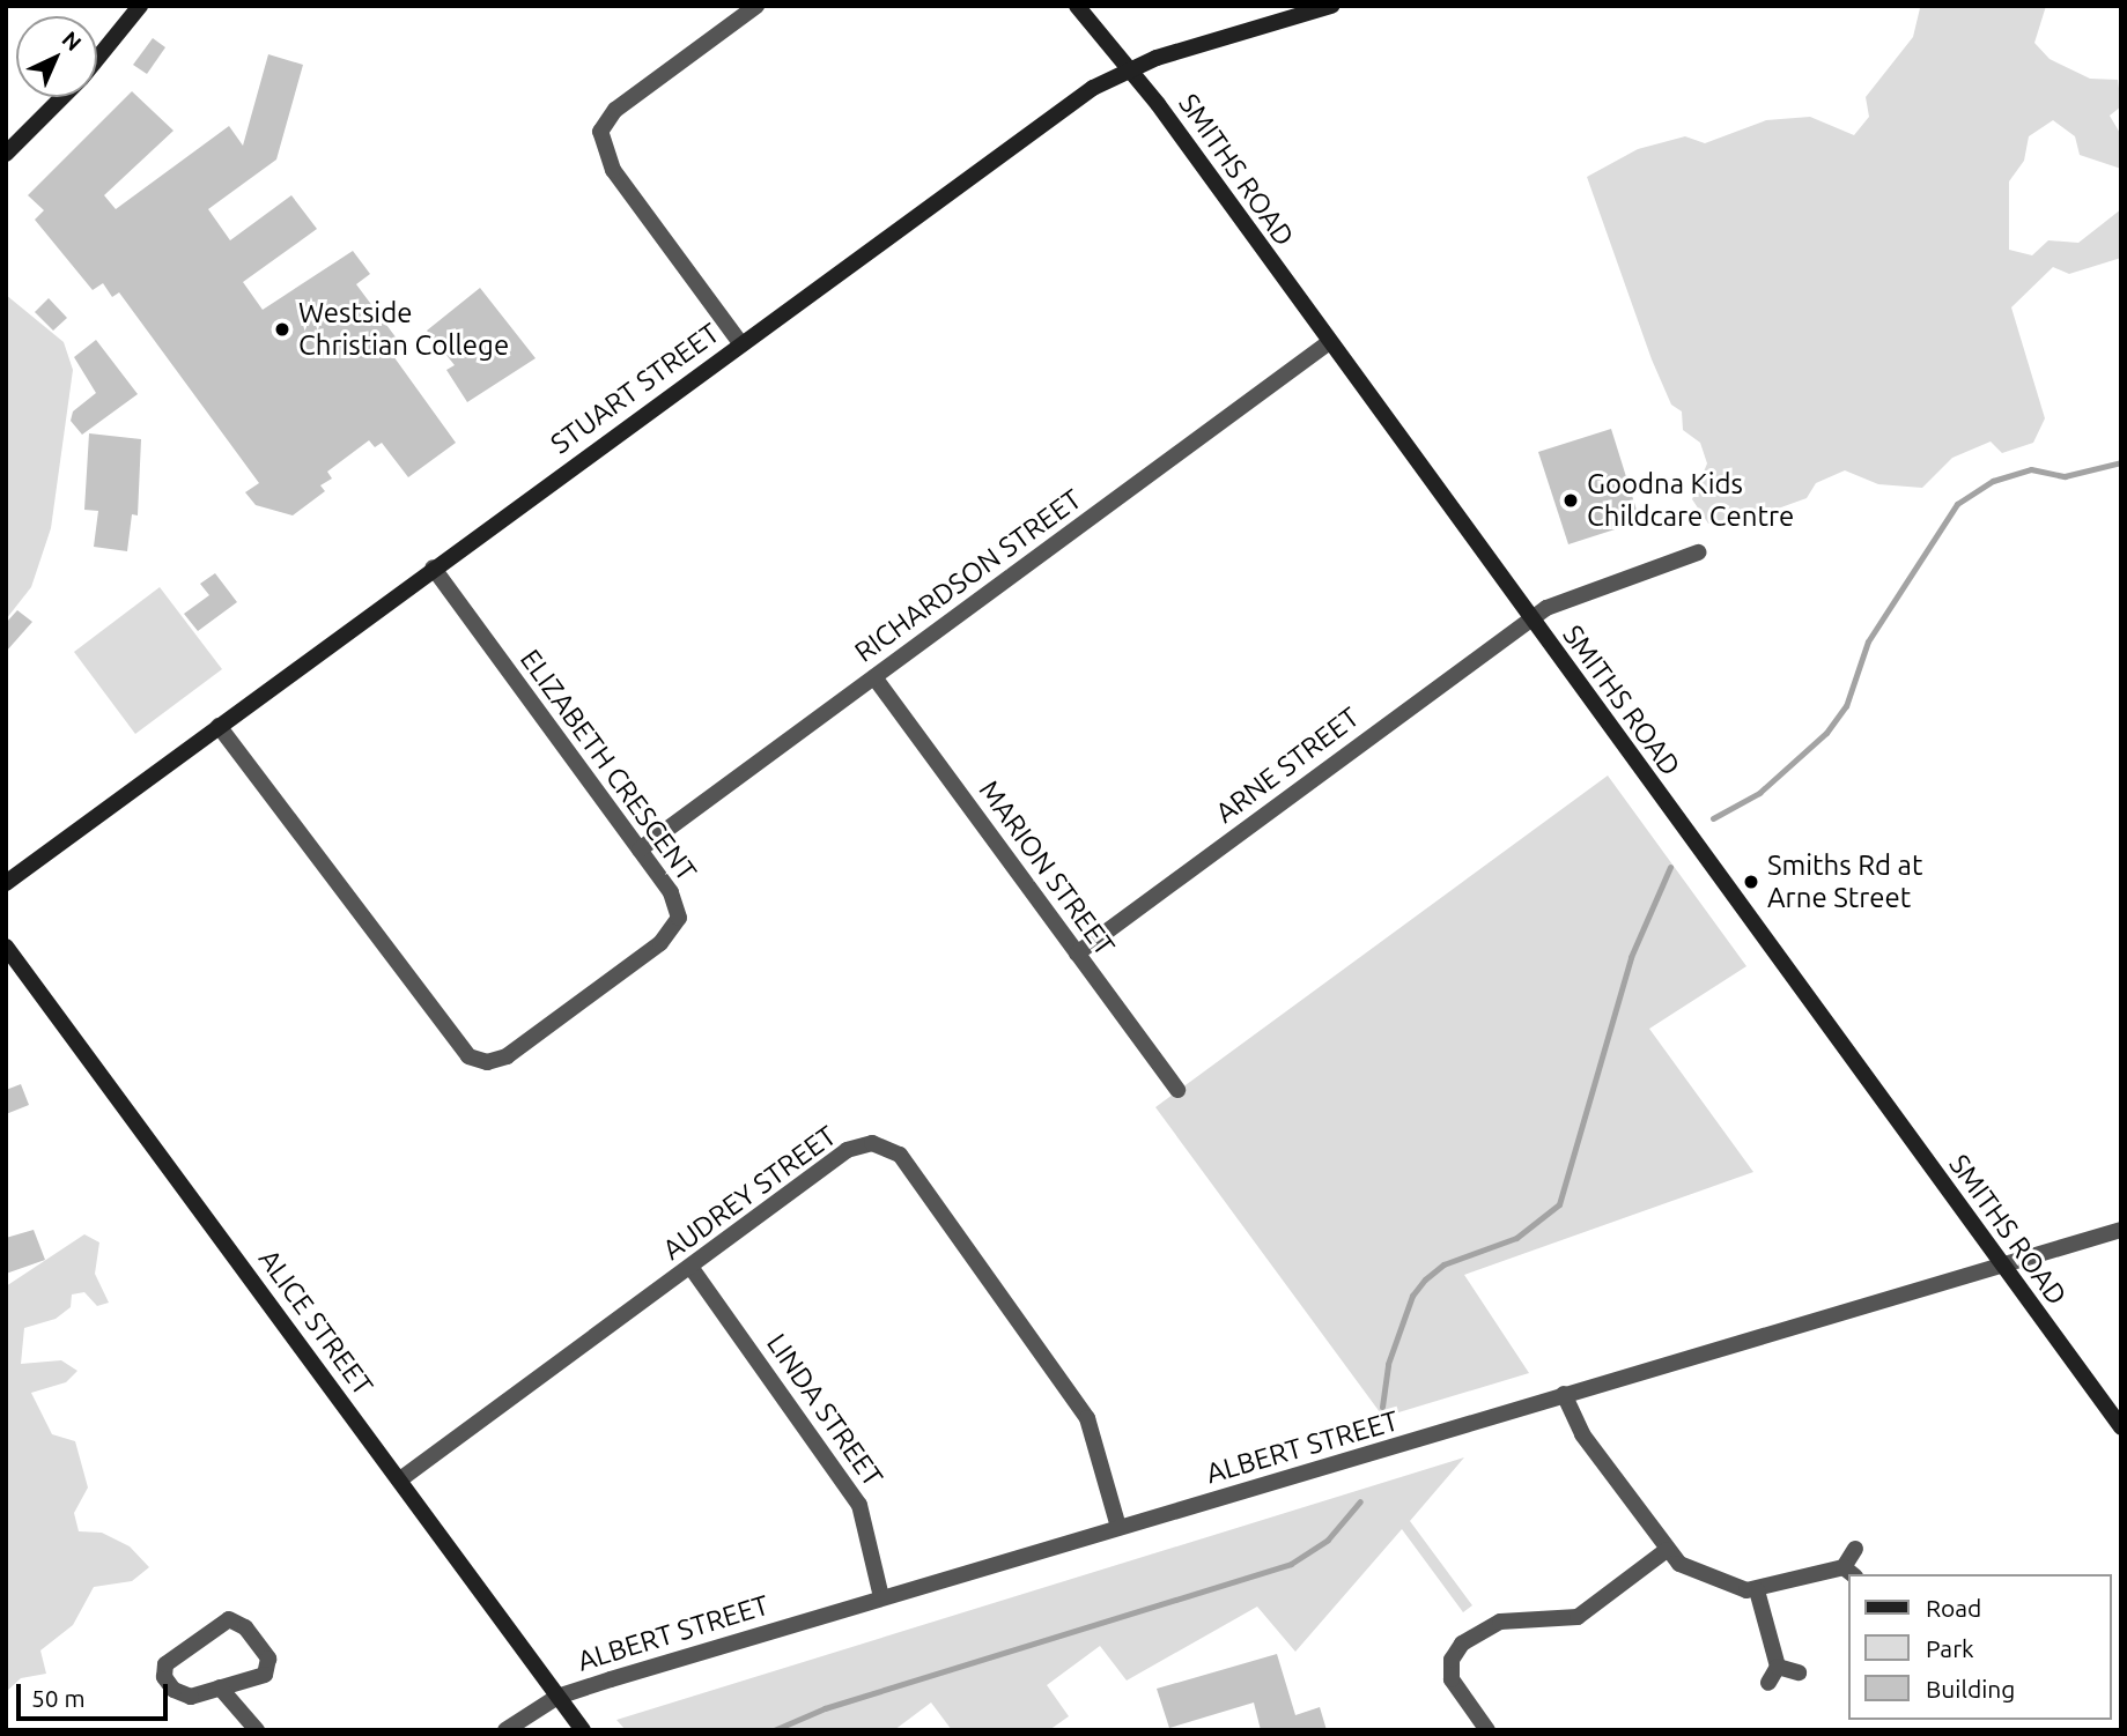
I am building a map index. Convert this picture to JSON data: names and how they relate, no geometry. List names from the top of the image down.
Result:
{
  "streets": {
    "street": [
      "SMITHS ROAD",
      "STUART STREET",
      "RICHARDSON STREET",
      "ELIZABETH CRESCENT",
      "ARNE STREET",
      "MARION STREET",
      "AUDREY STREET",
      "ALICE STREET",
      "LINDA STREET",
      "ALBERT STREET"
    ]
  },
  "crossings": [
    ["SMITHS ROAD", "STUART STREET"],
    ["SMITHS ROAD", "RICHARDSON STREET"],
    ["SMITHS ROAD", "ARNE STREET"],
    ["SMITHS ROAD", "ALBERT STREET"],
    ["STUART STREET", "ELIZABETH CRESCENT"],
    ["RICHARDSON STREET", "ELIZABETH CRESCENT"],
    ["RICHARDSON STREET", "MARION STREET"],
    ["ARNE STREET", "MARION STREET"],
    ["AUDREY STREET", "ALICE STREET"],
    ["AUDREY STREET", "LINDA STREET"],
    ["AUDREY STREET", "ALBERT STREET"],
    ["ALICE STREET", "ALBERT STREET"],
    ["LINDA STREET", "ALBERT STREET"]
  ],
  "places": ["Westside Christian College", "Goodna Kids Childcare Centre", "Smiths Rd at Arne Street"],
  "legend": ["Road", "Park", "Building"],
  "scale_bar": "50 m",
  "north": "top right"
}
